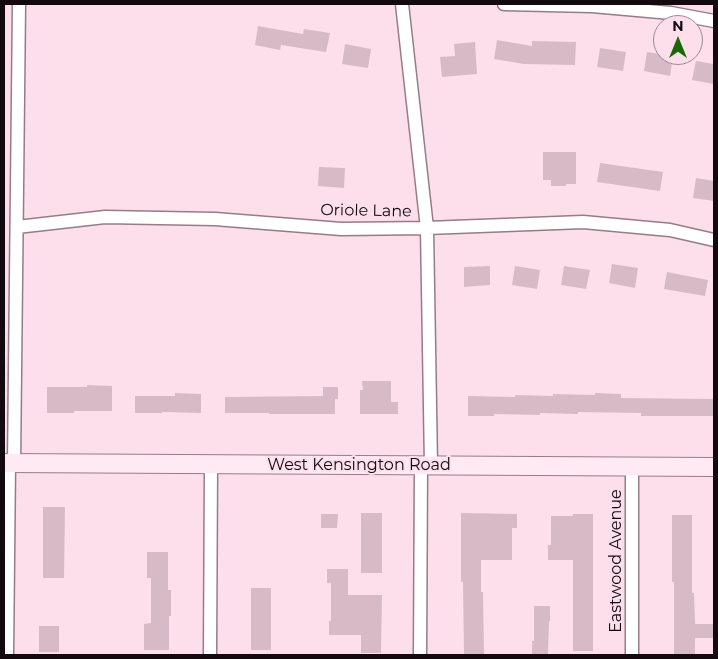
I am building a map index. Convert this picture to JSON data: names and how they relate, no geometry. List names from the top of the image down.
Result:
{
  "streets": {
    "main road": ["West Kensington Road"],
    "street": ["Oriole Lane", "Eastwood Avenue"]
  },
  "crossings": [
    ["West Kensington Road", "Eastwood Avenue"]
  ],
  "north": "top"
}
